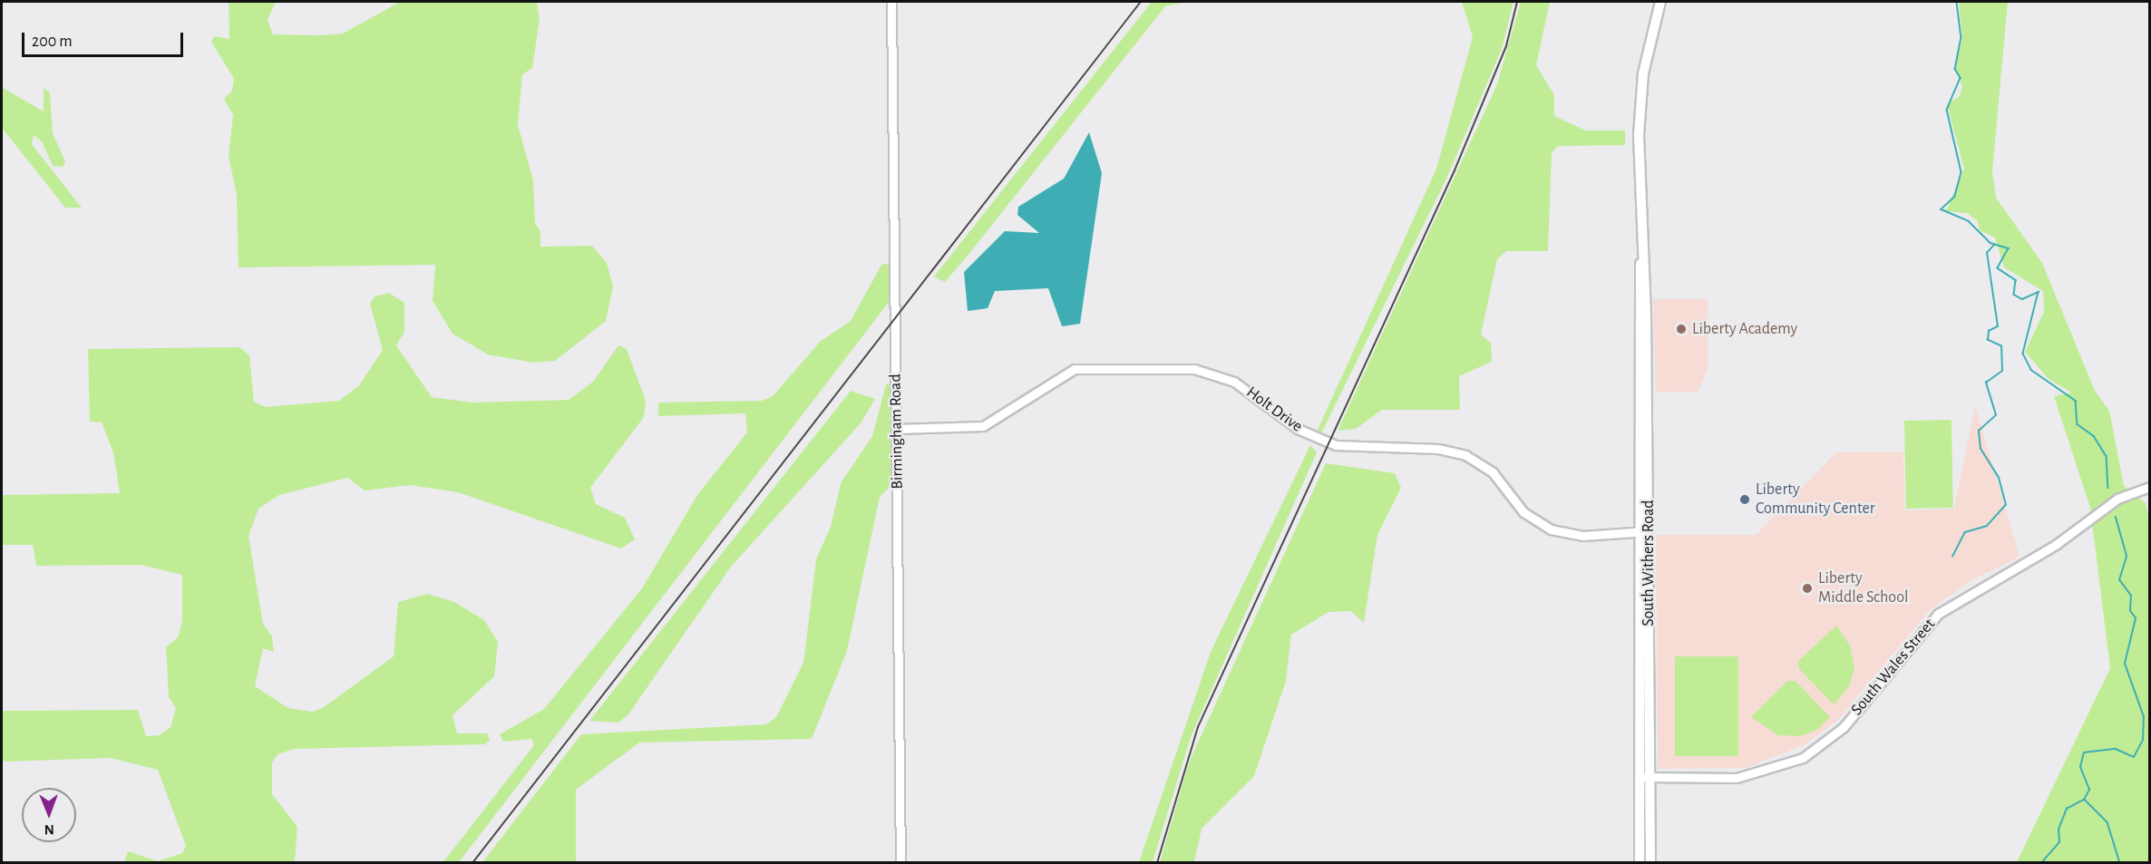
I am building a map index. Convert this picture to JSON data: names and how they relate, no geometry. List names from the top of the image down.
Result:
{
  "streets": {
    "main road": ["South Withers Road"],
    "street": ["Holt Drive", "Birmingham Road", "South Wales Street"]
  },
  "crossings": [
    ["Holt Drive", "Birmingham Road"],
    ["Holt Drive", "South Withers Road"],
    ["South Withers Road", "South Wales Street"]
  ],
  "places": ["Liberty Academy", "Liberty Community Center", "Liberty Middle School"],
  "scale_bar": "200 m",
  "north": "bottom"
}
